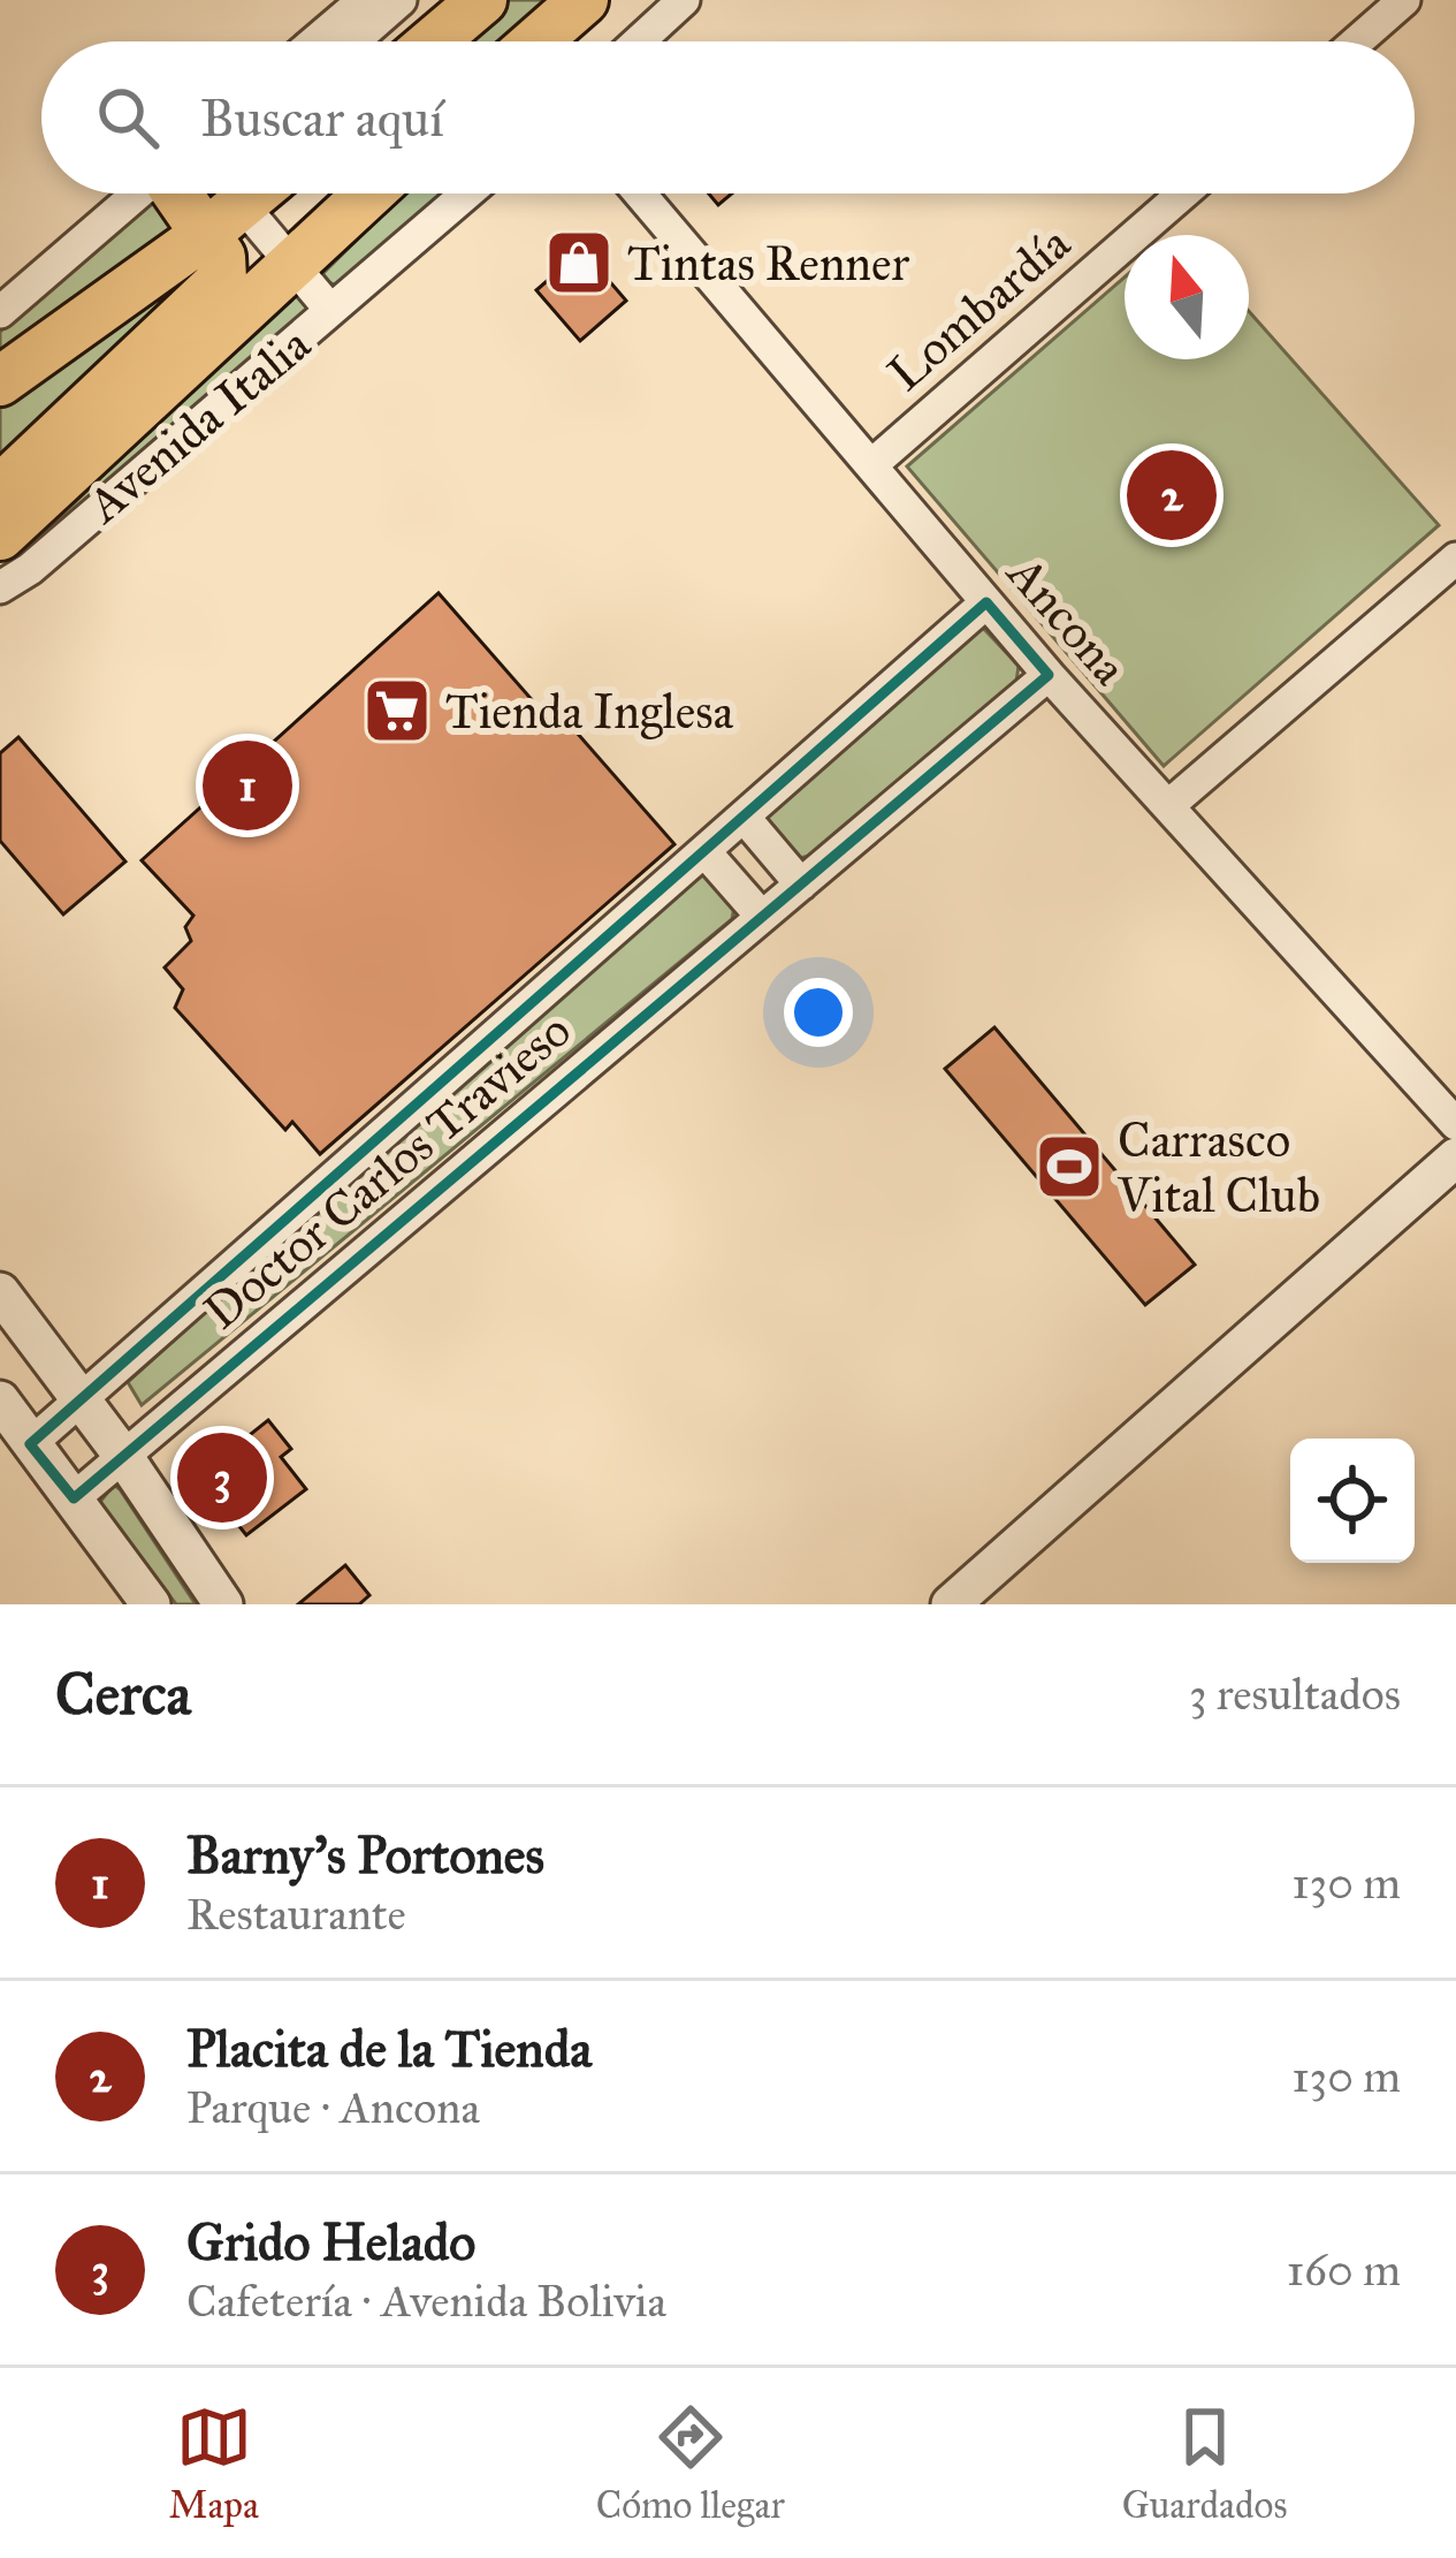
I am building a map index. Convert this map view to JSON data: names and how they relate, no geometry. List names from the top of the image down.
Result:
{
  "streets": {
    "main road": ["Avenida Italia"],
    "street": ["Lombardía", "Ancona", "Doctor Carlos Travieso"]
  },
  "crossings": [
    ["Lombardía", "Ancona"],
    ["Ancona", "Doctor Carlos Travieso"]
  ],
  "places": {
    "shop": ["Tintas Renner"],
    "supermarket": ["Tienda Inglesa"],
    "sports": ["Carrasco Vital Club"]
  },
  "north": "top",
  "page": {
    "search": "Buscar aquí",
    "pins": ["2", "1", "3"],
    "heading": ["Cerca", "3 resultados"],
    "list": [
      {
        "mark": "1",
        "name": "Barny's Portones",
        "note": "Restaurante",
        "value": "130 m"
      },
      {
        "mark": "2",
        "name": "Placita de la Tienda",
        "note": "Parque · Ancona",
        "value": "130 m"
      },
      {
        "mark": "3",
        "name": "Grido Helado",
        "note": "Cafetería · Avenida Bolivia",
        "value": "160 m"
      }
    ],
    "nav": ["Mapa", "Cómo llegar", "Guardados"]
  }
}
